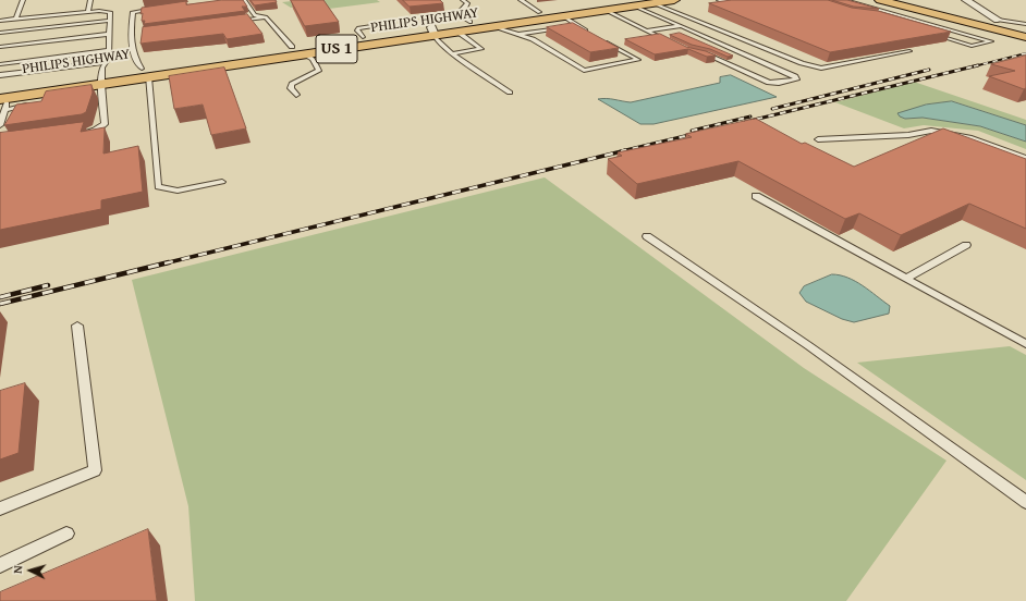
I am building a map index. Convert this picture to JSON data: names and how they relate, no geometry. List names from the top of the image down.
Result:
{
  "streets": {
    "main road": ["PHILIPS HIGHWAY", "US 1"]
  },
  "north": "left"
}
